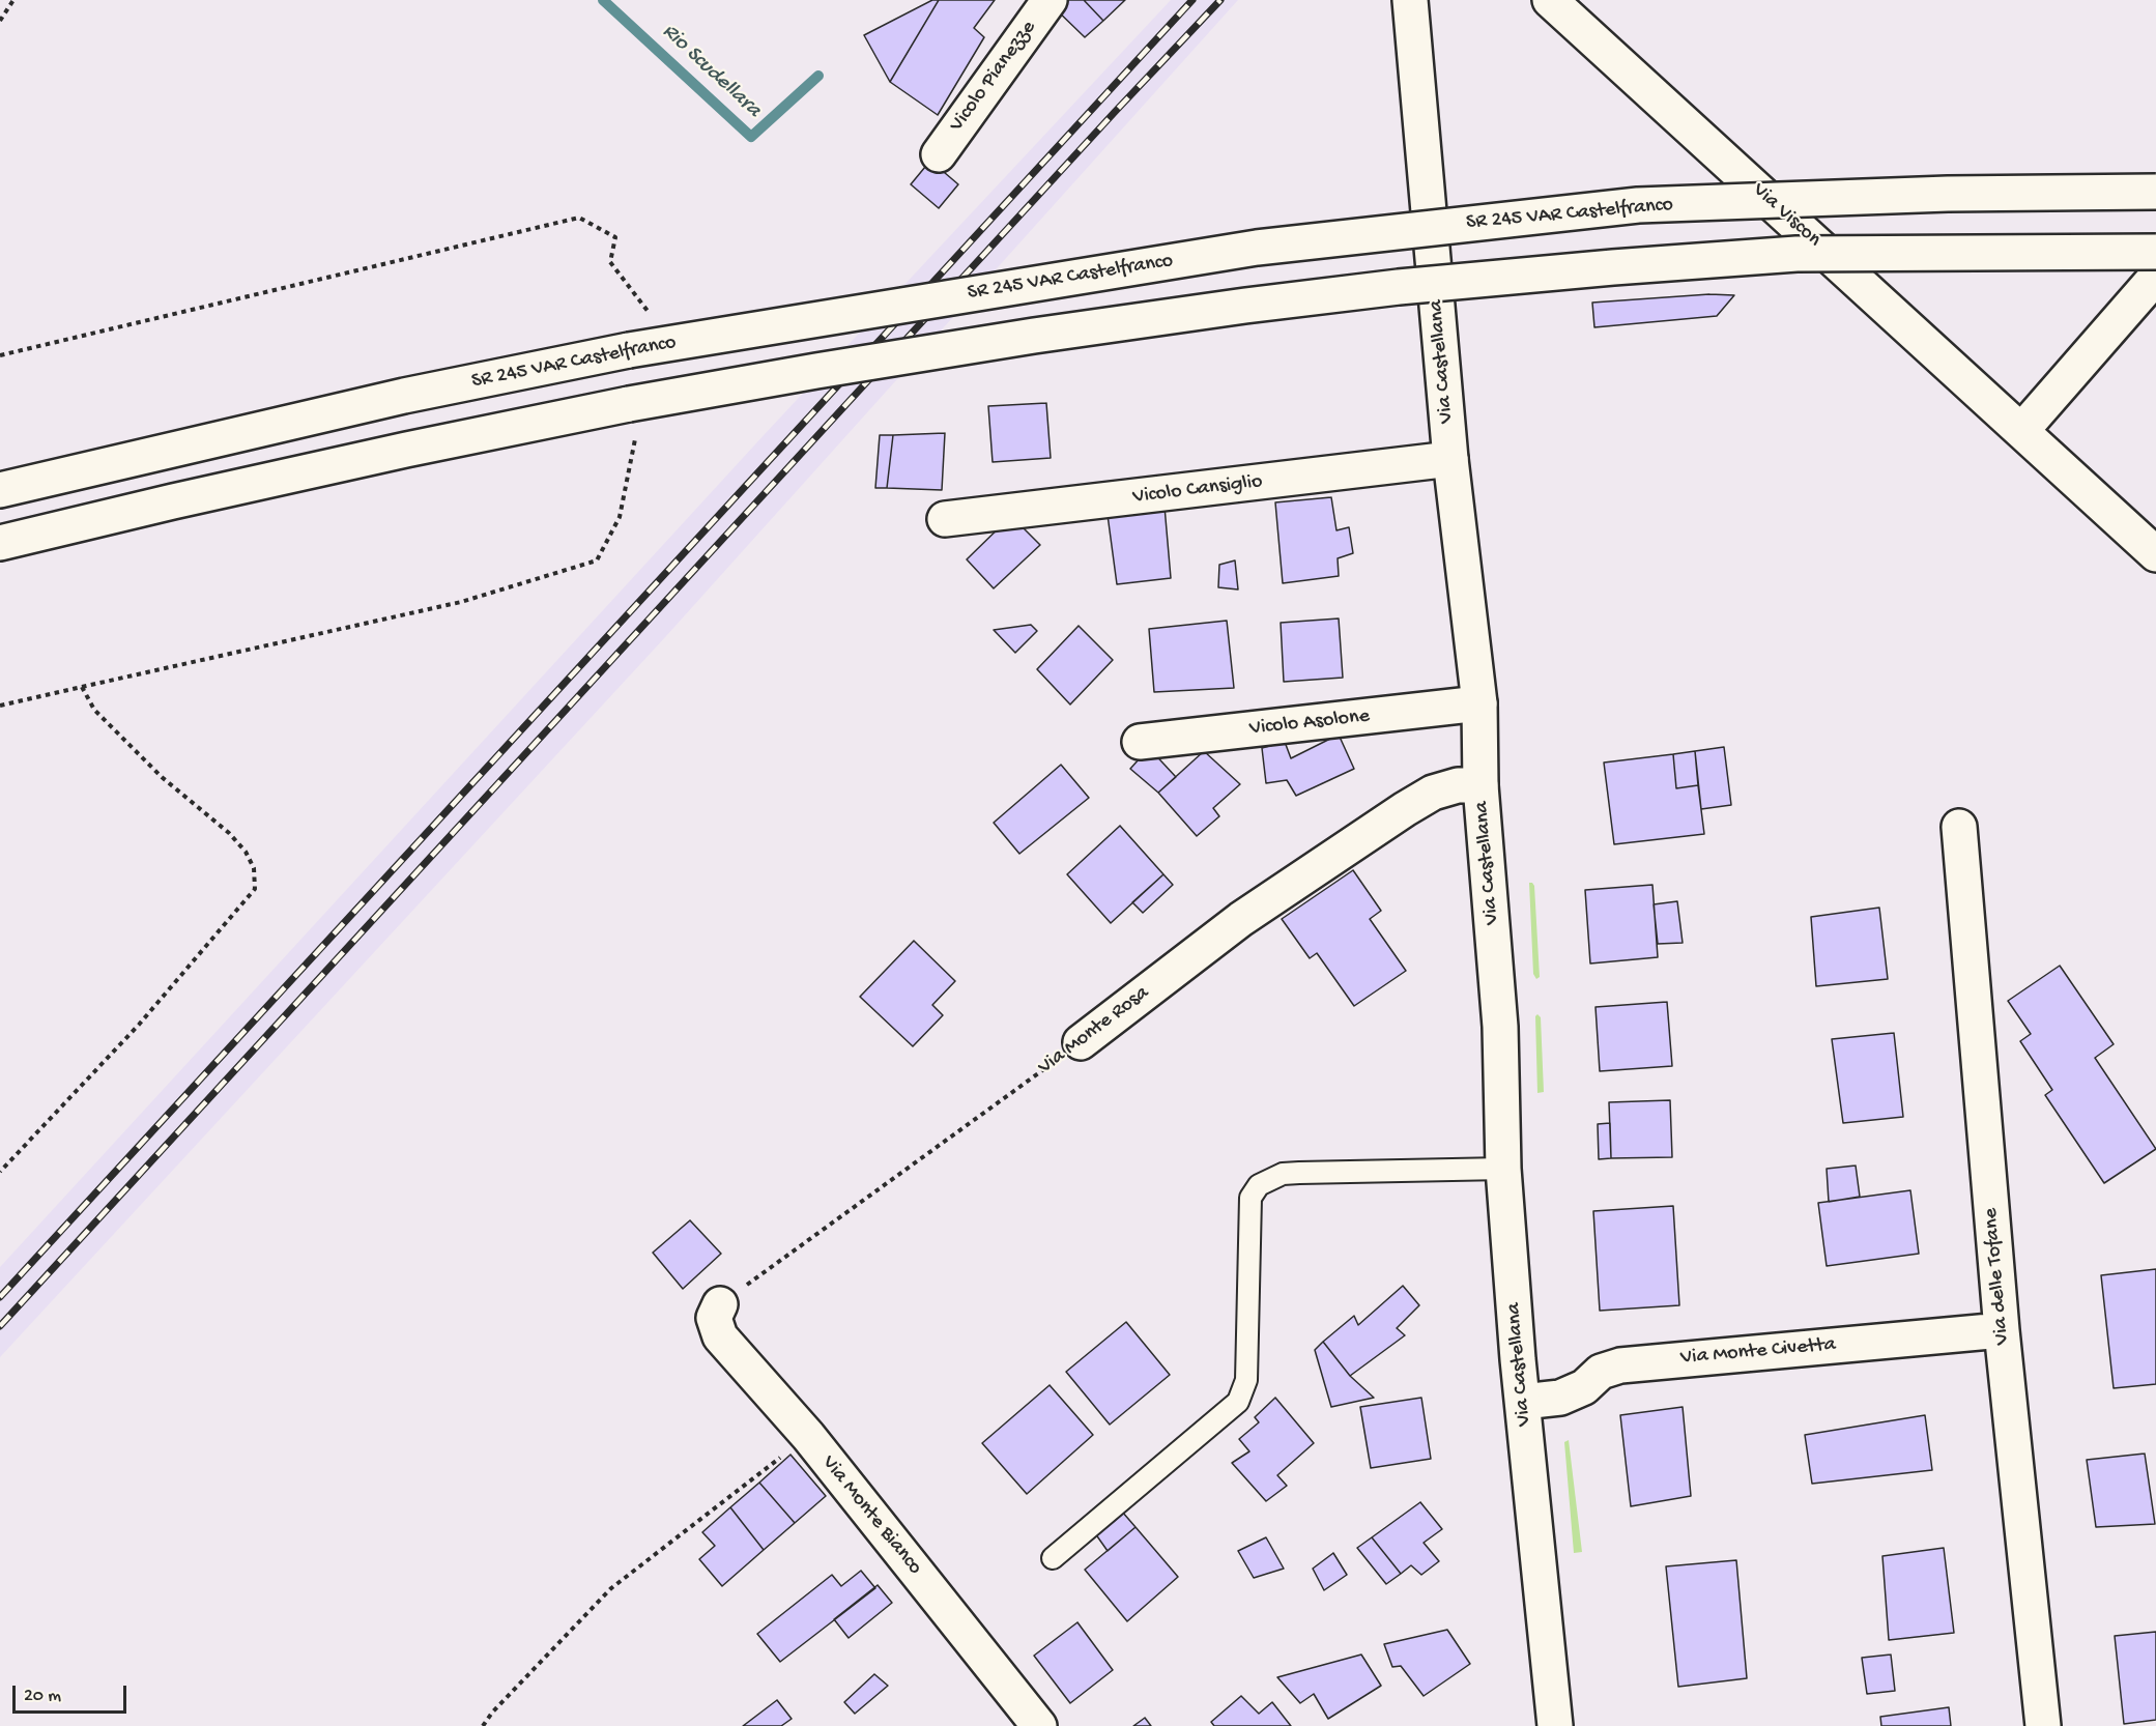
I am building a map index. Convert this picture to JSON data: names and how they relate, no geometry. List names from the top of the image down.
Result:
{
  "streets": {
    "main road": [
      "Vicolo Pianezze",
      "SR 245 VAR Castelfranco",
      "Via Viscon",
      "Via Castellana",
      "Vicolo Cansiglio",
      "Vicolo Asolone",
      "Via Monte Rosa",
      "Via delle Tofane",
      "Via Monte Civetta",
      "Via Monte Bianco"
    ]
  },
  "crossings": [
    ["Via Castellana", "Vicolo Cansiglio"],
    ["Via Castellana", "Vicolo Asolone"],
    ["Via Castellana", "Via Monte Rosa"],
    ["Via Castellana", "Via Monte Civetta"],
    ["Via Monte Rosa", "Via Monte Bianco"],
    ["Via delle Tofane", "Via Monte Civetta"]
  ],
  "water": ["Rio Scudellara"],
  "scale_bar": "20 m"
}
